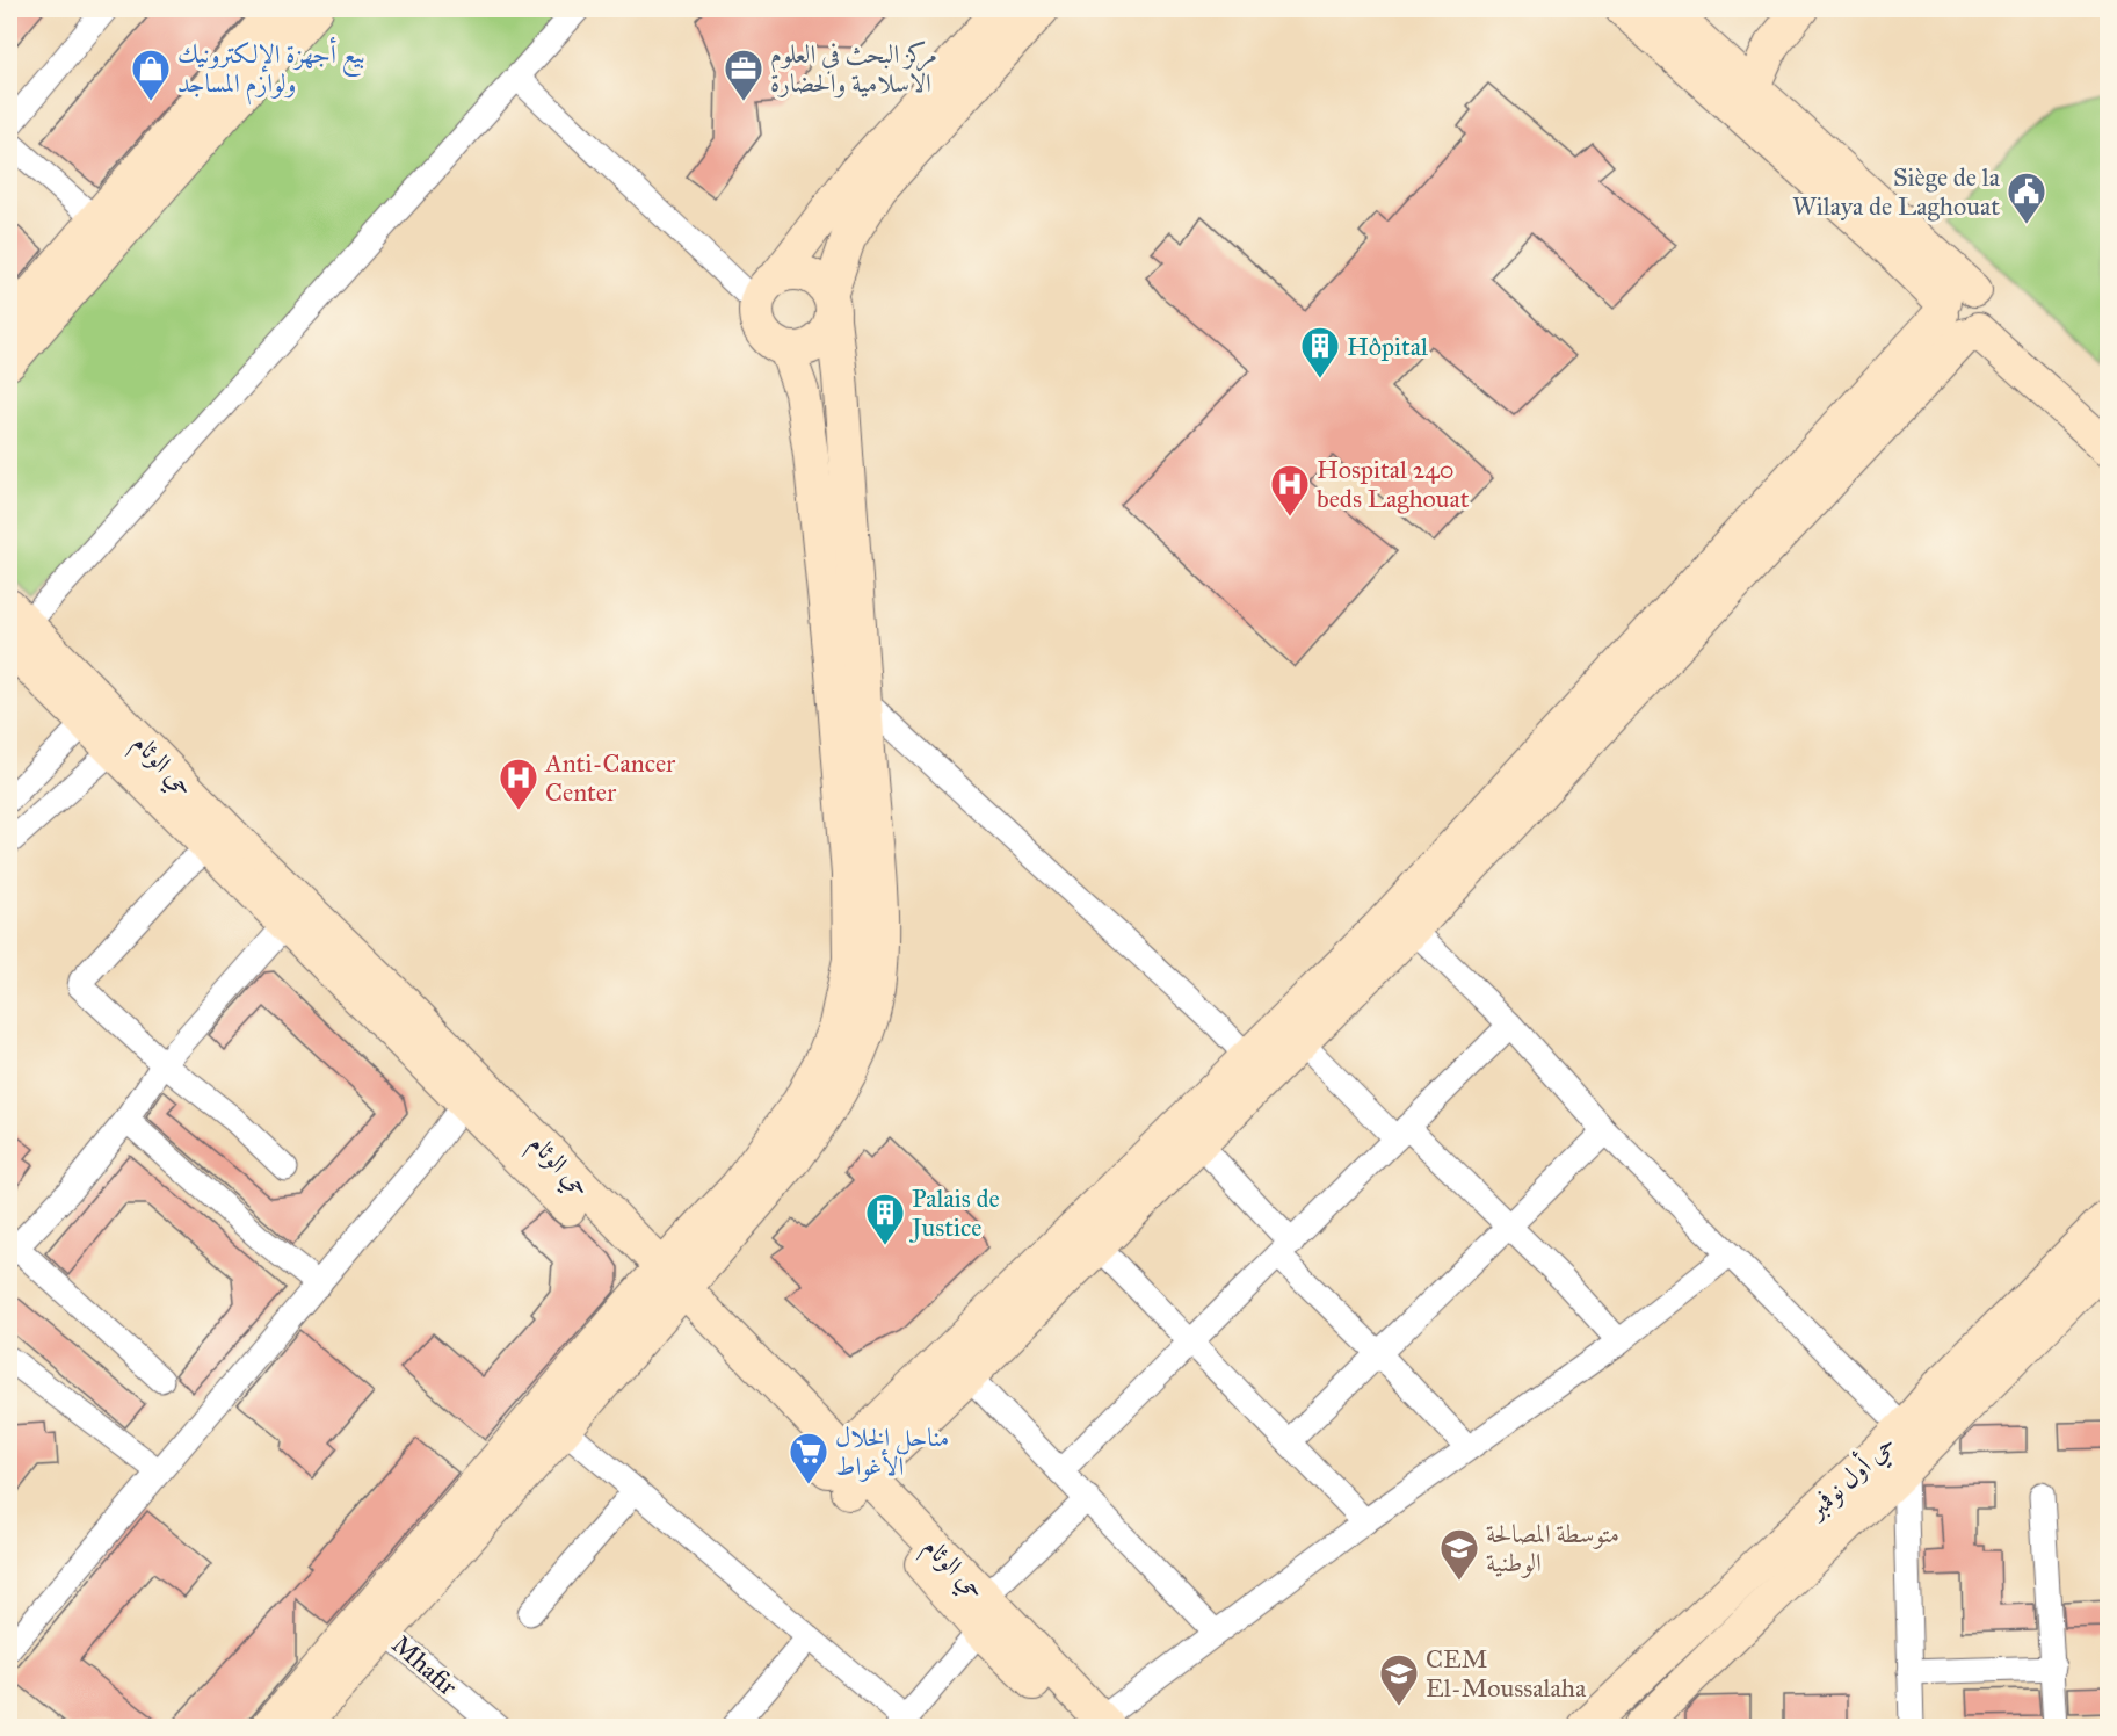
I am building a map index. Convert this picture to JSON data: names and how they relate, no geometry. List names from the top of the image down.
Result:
{
  "streets": {
    "street": ["حي الوئام", "حي أول نوفمبر", "Mhafir"]
  },
  "places": {
    "shop": ["بيع أجهزة الإلكترونيك ولوازم المساجد"],
    "office": ["مركز البحث في العلوم الاسلامية والحضارة"],
    "public building": ["Siège de la Wilaya de Laghouat"],
    "building": ["Hôpital", "Palais de Justice"],
    "hospital": ["Hospital 240 beds Laghouat", "Anti-Cancer Center"],
    "supermarket": ["مناحل الخلال الأغواط"],
    "school or university": ["متوسطة المصالحة الوطنية", "CEM El-Moussalaha"]
  }
}
